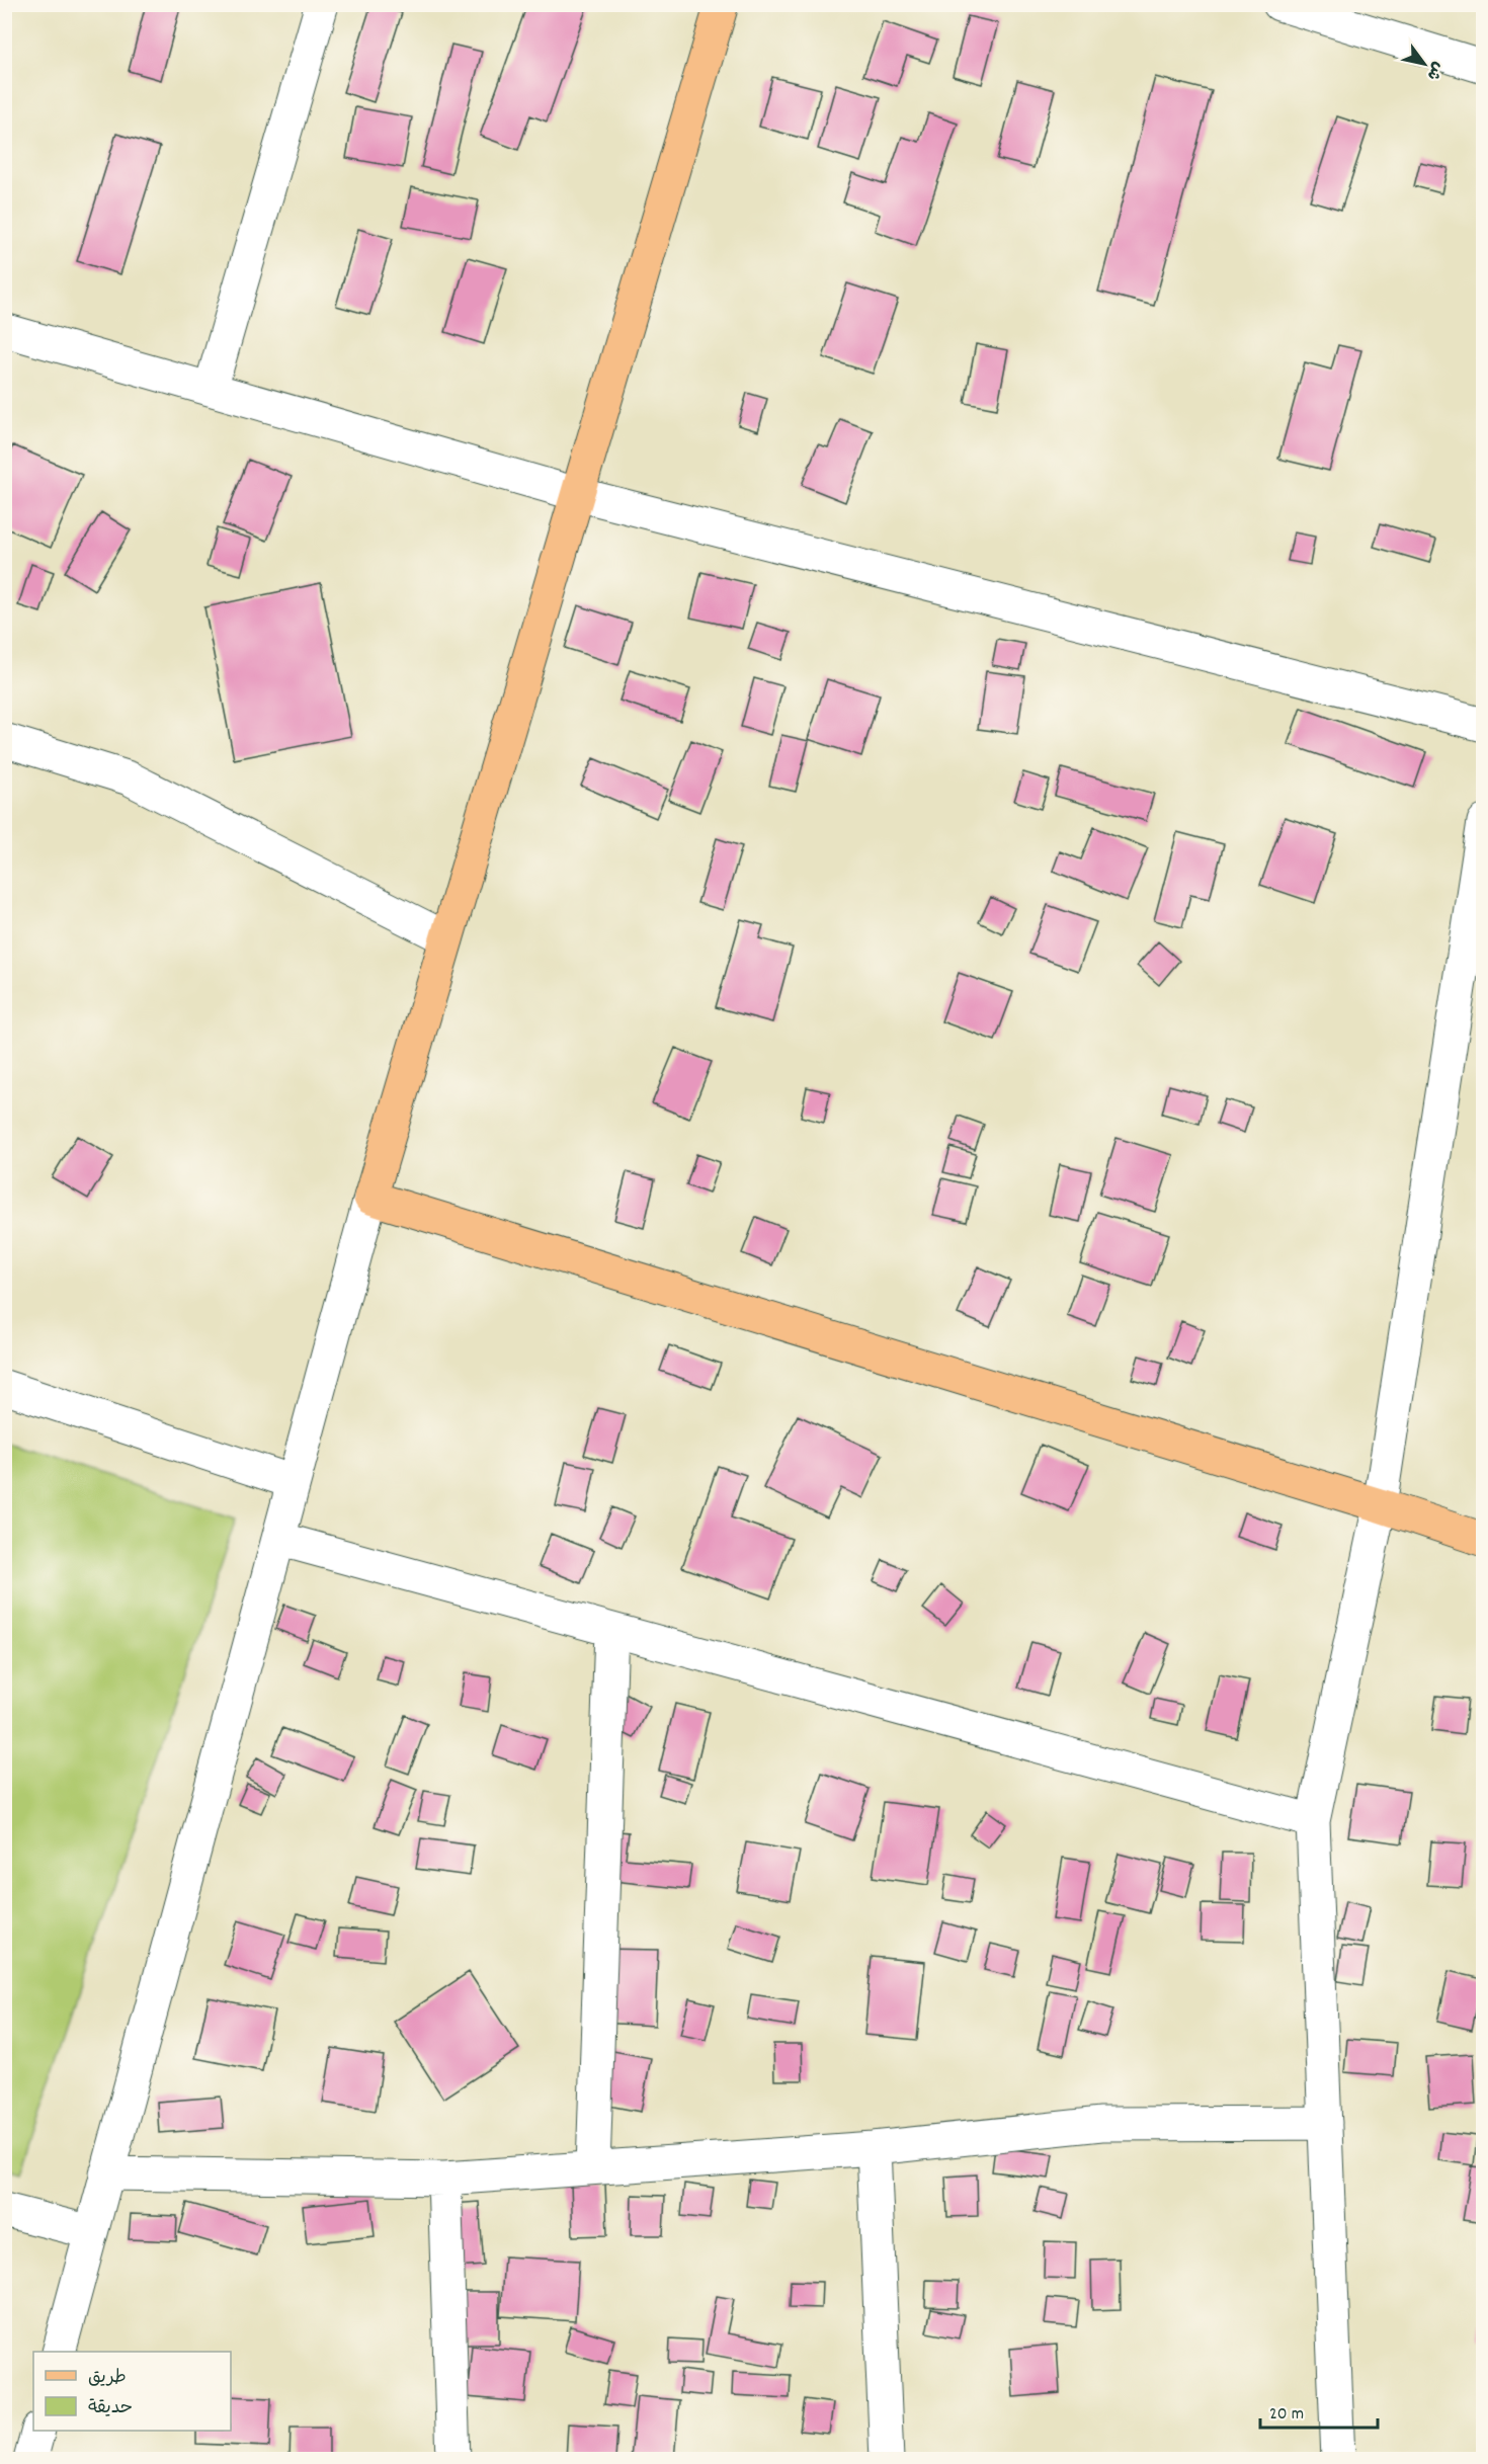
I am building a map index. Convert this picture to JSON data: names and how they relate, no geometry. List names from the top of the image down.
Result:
{
  "legend": ["طريق", "حديقة"],
  "scale_bar": "20 m",
  "north": "bottom right"
}
